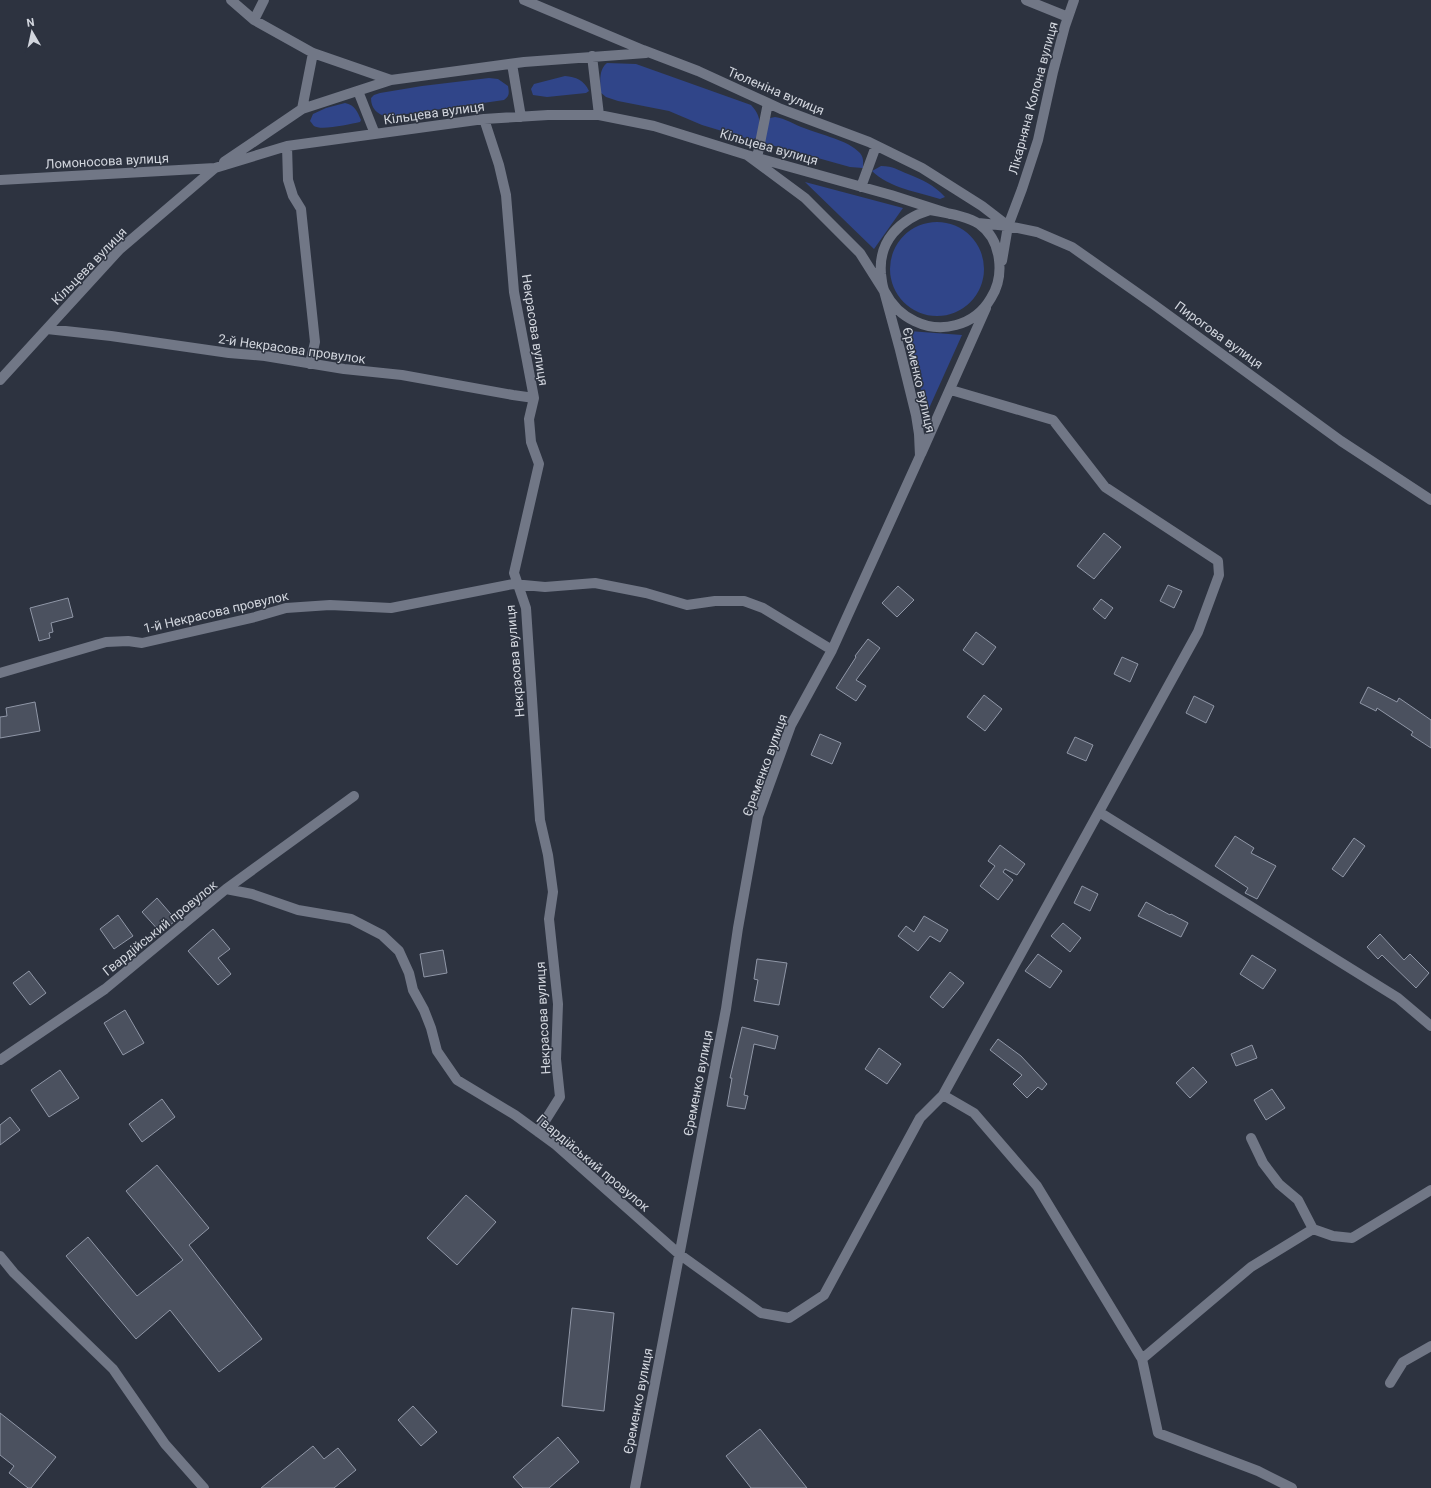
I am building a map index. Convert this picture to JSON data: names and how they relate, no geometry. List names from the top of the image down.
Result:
{
  "streets": {
    "street": [
      "Тюленіна вулиця",
      "Лікарняна Колона вулиця",
      "Кільцева вулиця",
      "Ломоносова вулиця",
      "Некрасова вулиця",
      "Пирогова вулиця",
      "2-й Некрасова провулок",
      "Єременко вулиця",
      "1-й Некрасова провулок",
      "Гвардійський провулок"
    ]
  },
  "crossings": [
    ["Тюленіна вулиця", "Лікарняна Колона вулиця"],
    ["Тюленіна вулиця", "Пирогова вулиця"],
    ["Лікарняна Колона вулиця", "Кільцева вулиця"],
    ["Лікарняна Колона вулиця", "Пирогова вулиця"],
    ["Лікарняна Колона вулиця", "Єременко вулиця"],
    ["Кільцева вулиця", "Ломоносова вулиця"],
    ["Кільцева вулиця", "Некрасова вулиця"],
    ["Кільцева вулиця", "Пирогова вулиця"],
    ["Кільцева вулиця", "2-й Некрасова провулок"],
    ["Кільцева вулиця", "Єременко вулиця"],
    ["Некрасова вулиця", "2-й Некрасова провулок"],
    ["Некрасова вулиця", "1-й Некрасова провулок"],
    ["Некрасова вулиця", "Гвардійський провулок"],
    ["Пирогова вулиця", "Єременко вулиця"],
    ["Єременко вулиця", "1-й Некрасова провулок"],
    ["Єременко вулиця", "Гвардійський провулок"]
  ],
  "north": "top"
}
